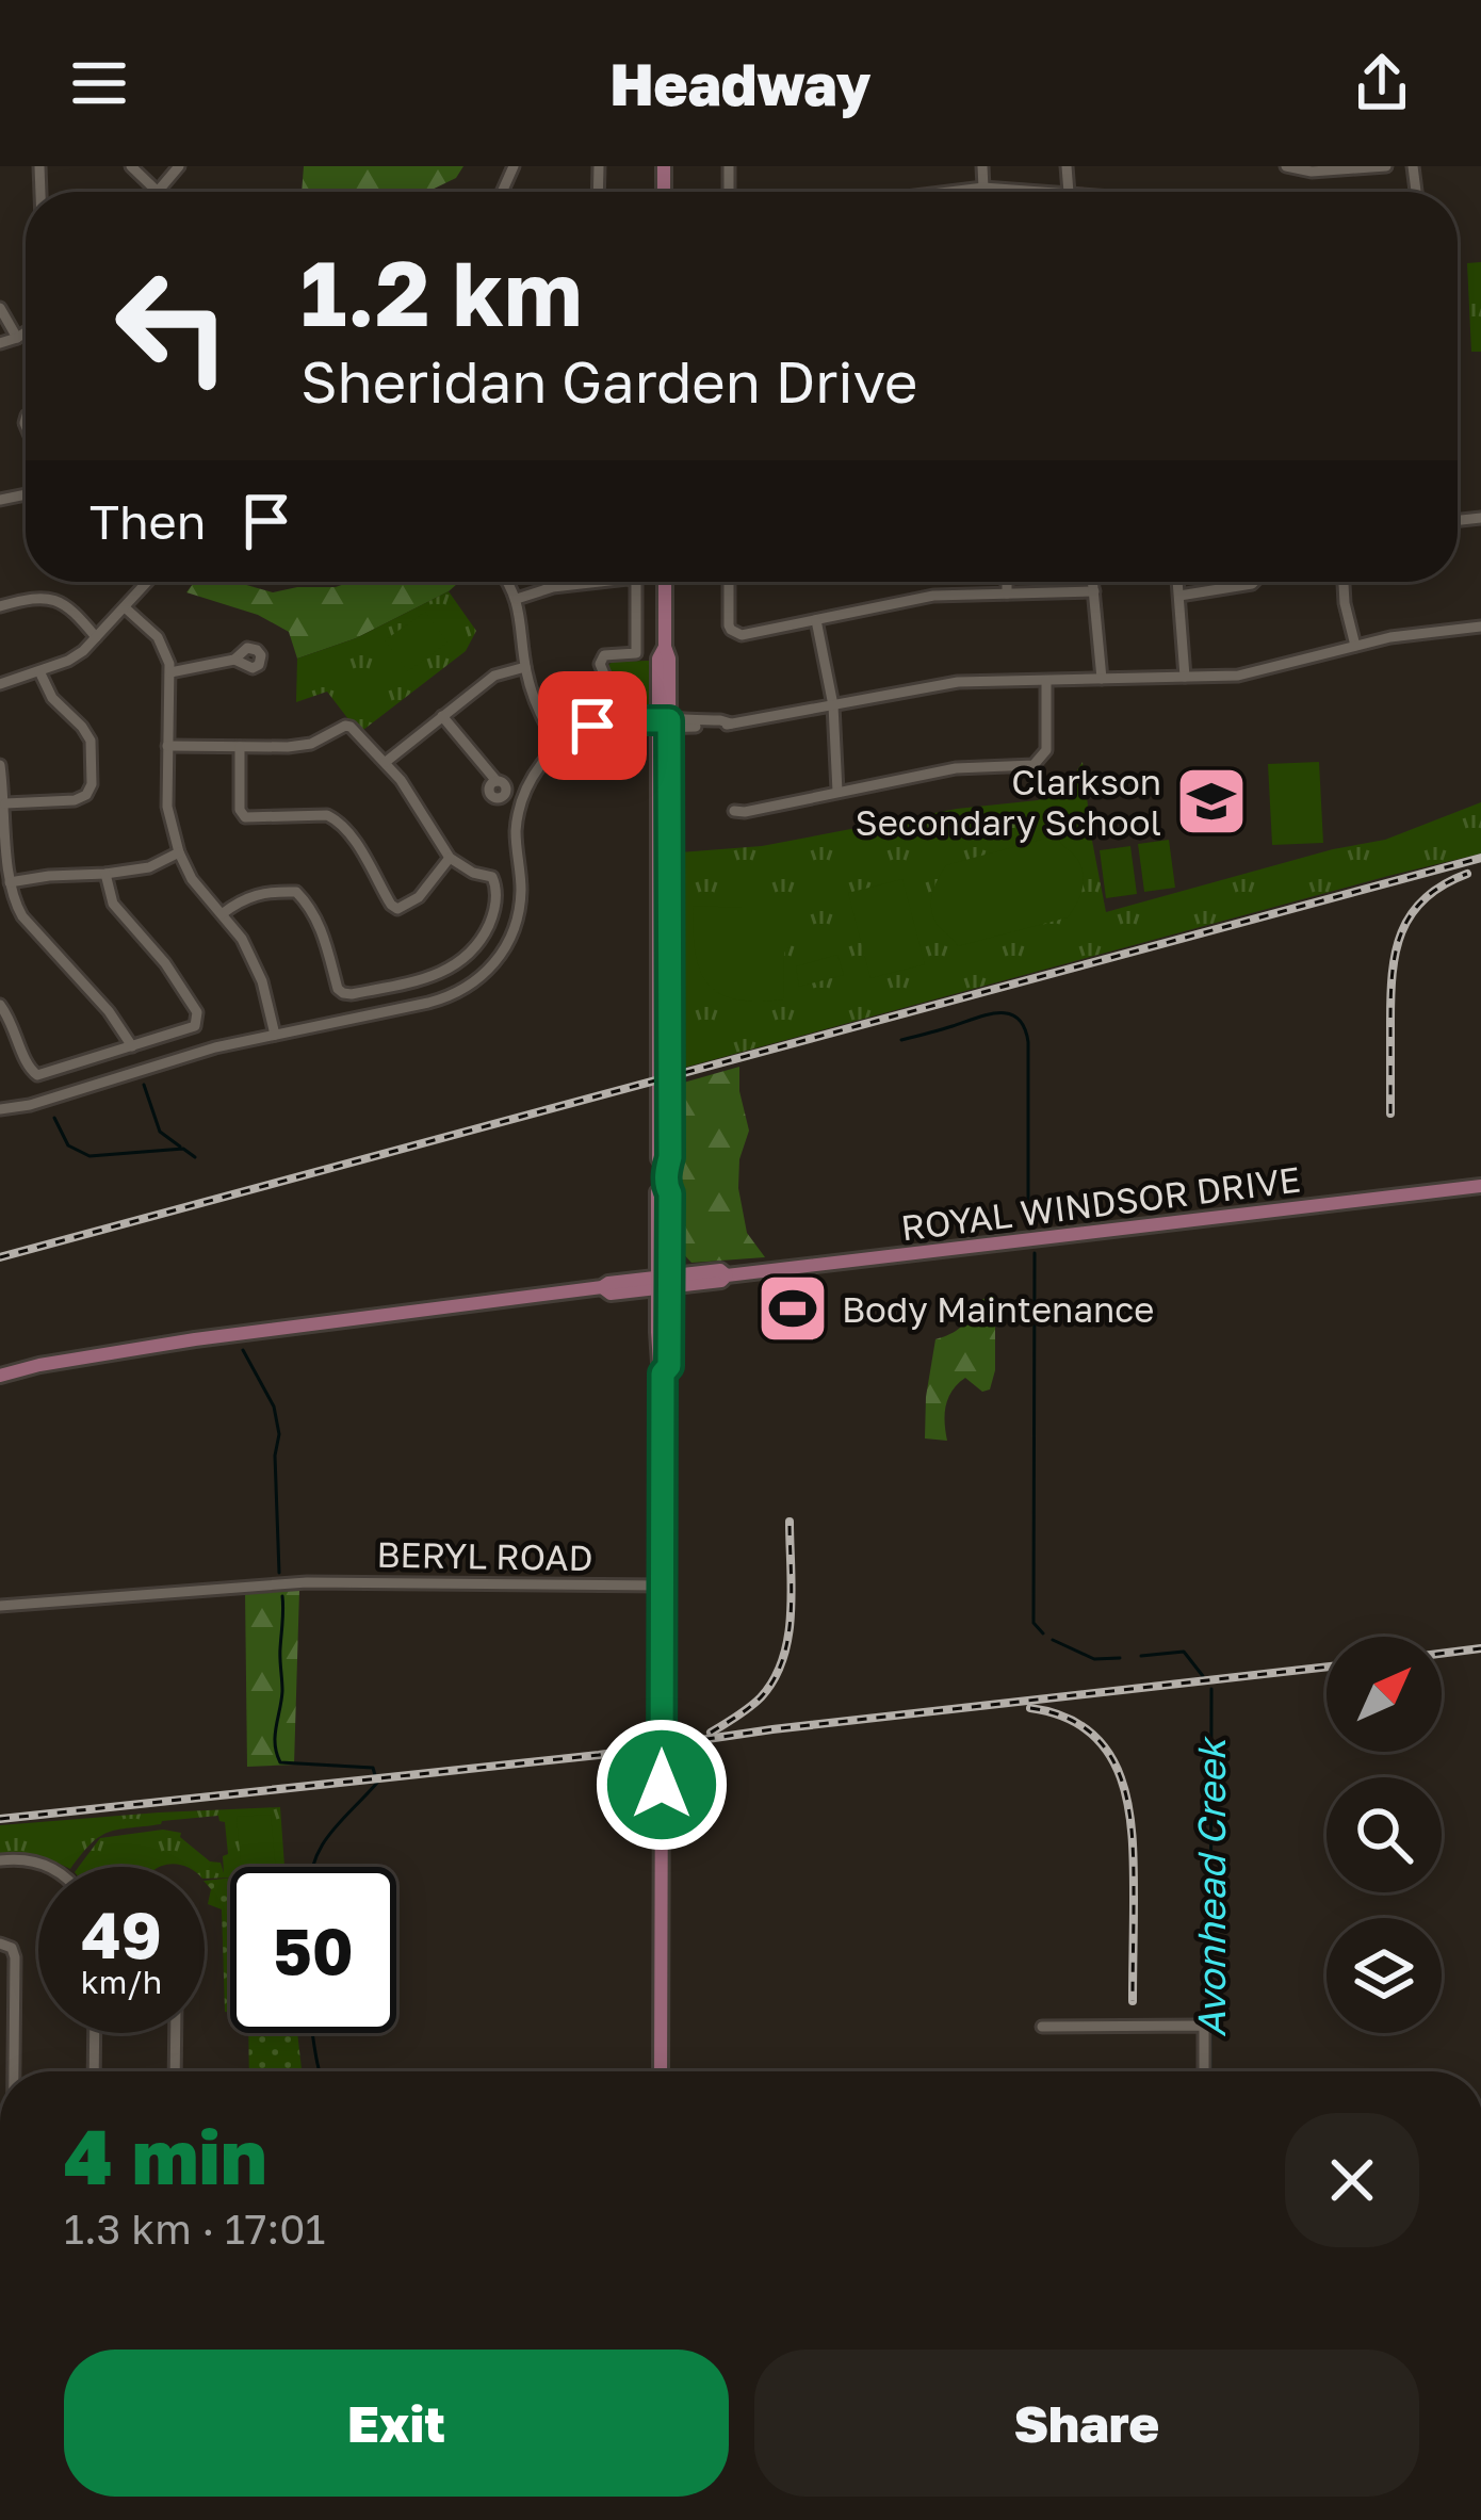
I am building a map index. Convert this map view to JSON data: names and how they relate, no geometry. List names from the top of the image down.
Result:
{
  "streets": {
    "main road": ["ROYAL WINDSOR DRIVE"],
    "street": ["BERYL ROAD"]
  },
  "water": ["Avonhead Creek"],
  "places": {
    "school or university": ["Clarkson Secondary School"],
    "sports": ["Body Maintenance"]
  },
  "north": "top right",
  "page": {
    "header": "Headway",
    "turn": ["1.2 km", "Sheridan Garden Drive"],
    "then": "Then",
    "speed": "49 km/h",
    "limit": "50",
    "heading": ["4 min", "1.3 km · 17:01"],
    "buttons": ["Exit", "Share"]
  }
}
